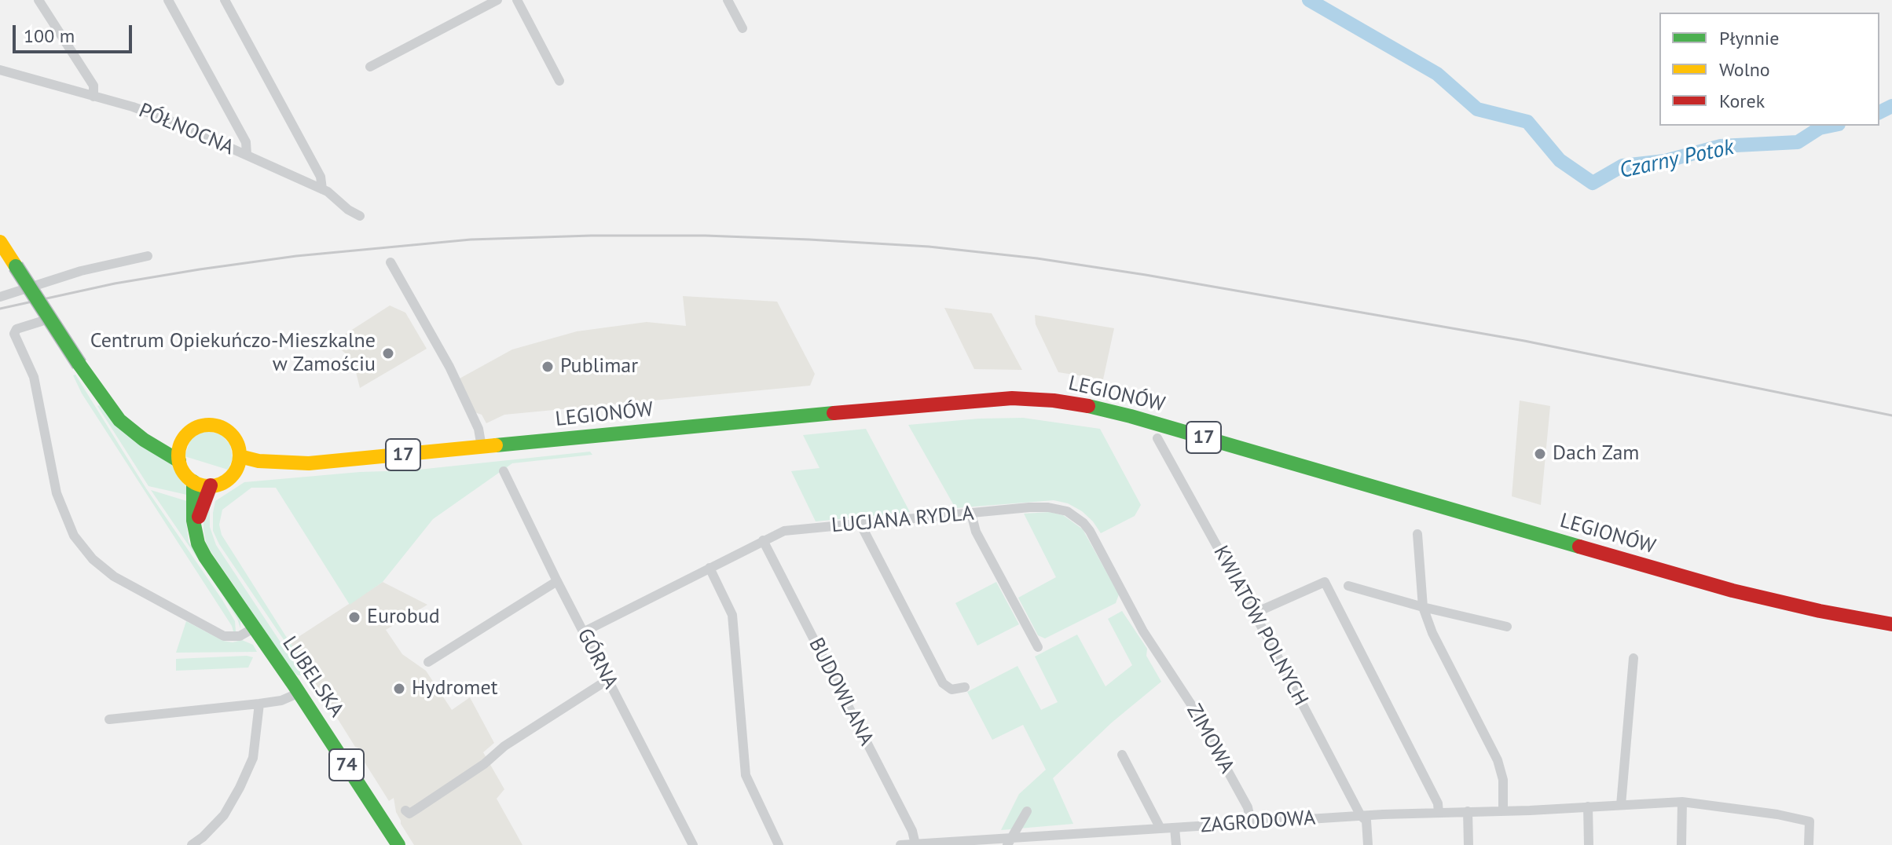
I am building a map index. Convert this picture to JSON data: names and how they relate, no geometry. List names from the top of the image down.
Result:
{
  "streets": {
    "main road": [
      "LEGIONÓW",
      "17",
      "LUBELSKA",
      "74"
    ],
    "street": [
      "PÓŁNOCNA",
      "LUCJANA RYDLA",
      "KWIATÓW POLNYCH",
      "GÓRNA",
      "BUDOWLANA",
      "ZIMOWA",
      "ZAGRODOWA"
    ]
  },
  "crossings": [
    ["LEGIONÓW", "17"],
    ["LEGIONÓW", "LUBELSKA"],
    ["17", "LUBELSKA"],
    ["LUCJANA RYDLA", "GÓRNA"],
    ["LUCJANA RYDLA", "BUDOWLANA"],
    ["LUCJANA RYDLA", "ZIMOWA"],
    ["KWIATÓW POLNYCH", "ZAGRODOWA"],
    ["BUDOWLANA", "ZAGRODOWA"],
    ["ZIMOWA", "ZAGRODOWA"]
  ],
  "water": ["Czarny Potok"],
  "places": [
    "Centrum Opiekuńczo-Mieszkalne w Zamościu",
    "Publimar",
    "Dach Zam",
    "Eurobud",
    "Hydromet"
  ],
  "legend": ["Płynnie", "Wolno", "Korek"],
  "scale_bar": "100 m"
}
